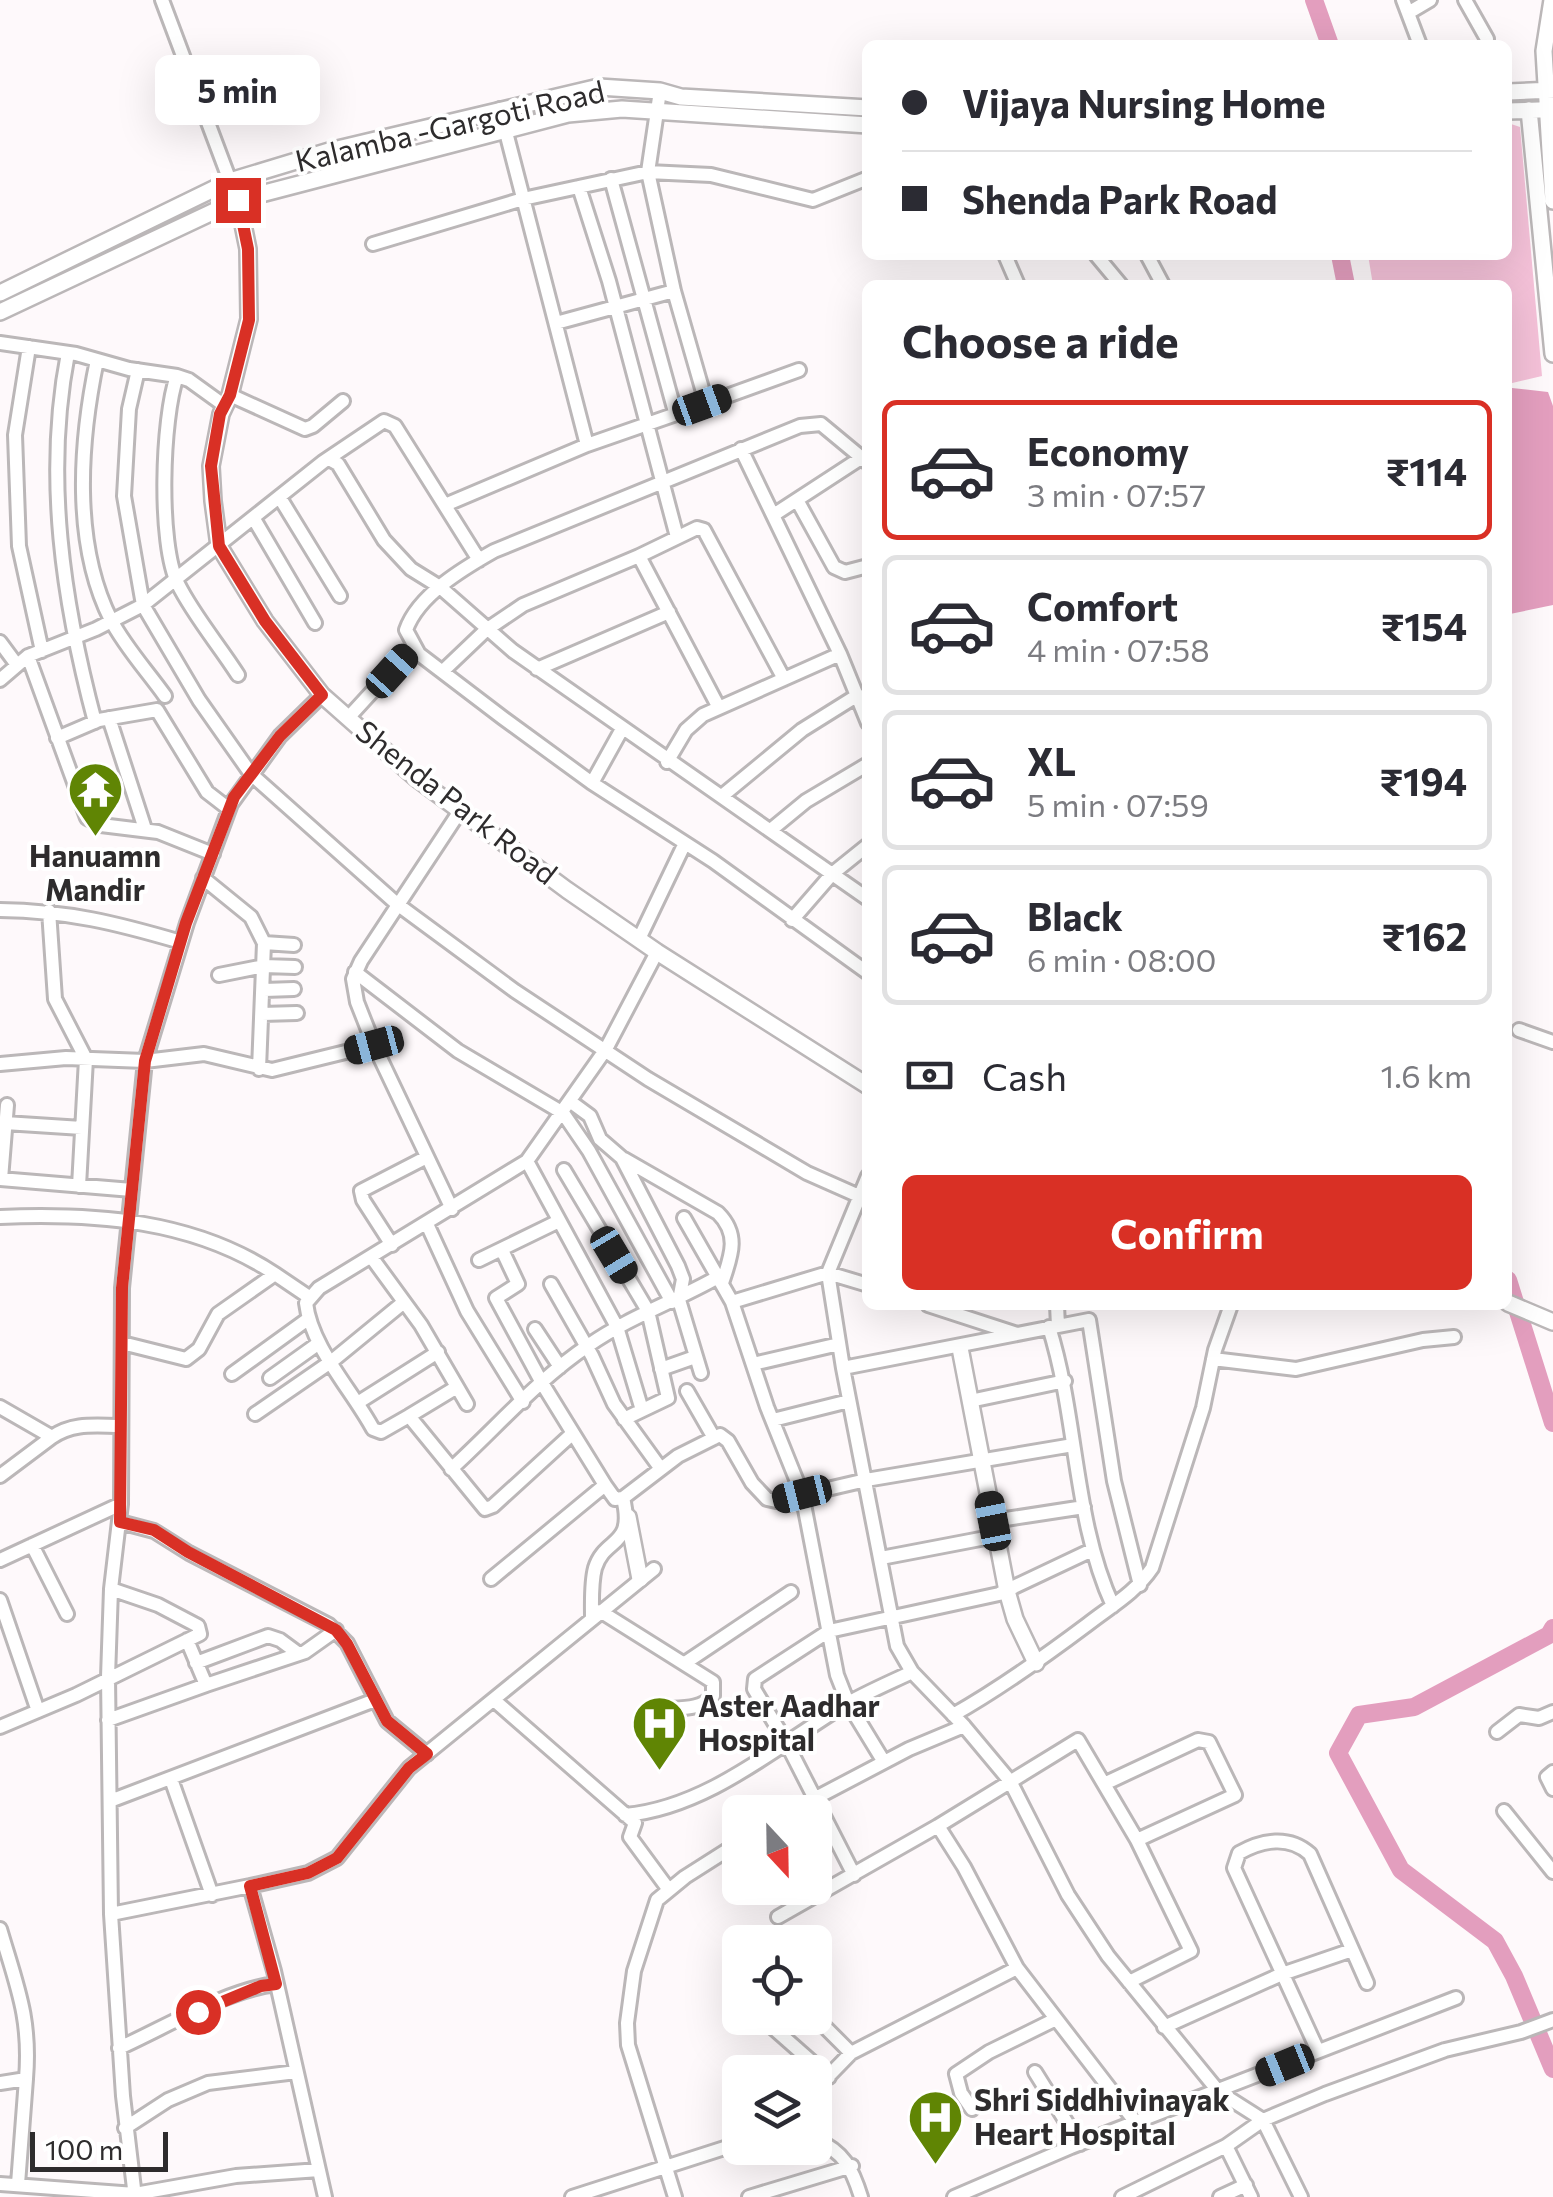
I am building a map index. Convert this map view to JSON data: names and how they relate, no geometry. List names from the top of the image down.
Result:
{
  "streets": {
    "main road": ["Kalamba -Gargoti Road", "Shenda Park Road"]
  },
  "crossings": [
    ["Kalamba -Gargoti Road", "Shenda Park Road"]
  ],
  "places": {
    "temple": ["Hanuamn Mandir"],
    "hospital": ["Aster Aadhar Hospital", "Shri Siddhivinayak Heart Hospital"]
  },
  "scale_bar": "100 m",
  "north": "bottom",
  "page": {
    "banner": ["Vijaya Nursing Home", "Shenda Park Road"],
    "bubble": "5 min",
    "heading": "Choose a ride",
    "list": [
      {
        "name": "Economy",
        "note": "3 min · 07:57",
        "value": "₹114"
      },
      {
        "name": "Comfort",
        "note": "4 min · 07:58",
        "value": "₹154"
      },
      {
        "name": "XL",
        "note": "5 min · 07:59",
        "value": "₹194"
      },
      {
        "name": "Black",
        "note": "6 min · 08:00",
        "value": "₹162"
      }
    ],
    "pay": ["Cash", "1.6 km"],
    "buttons": "Confirm",
    "scale": "100 m"
  }
}
